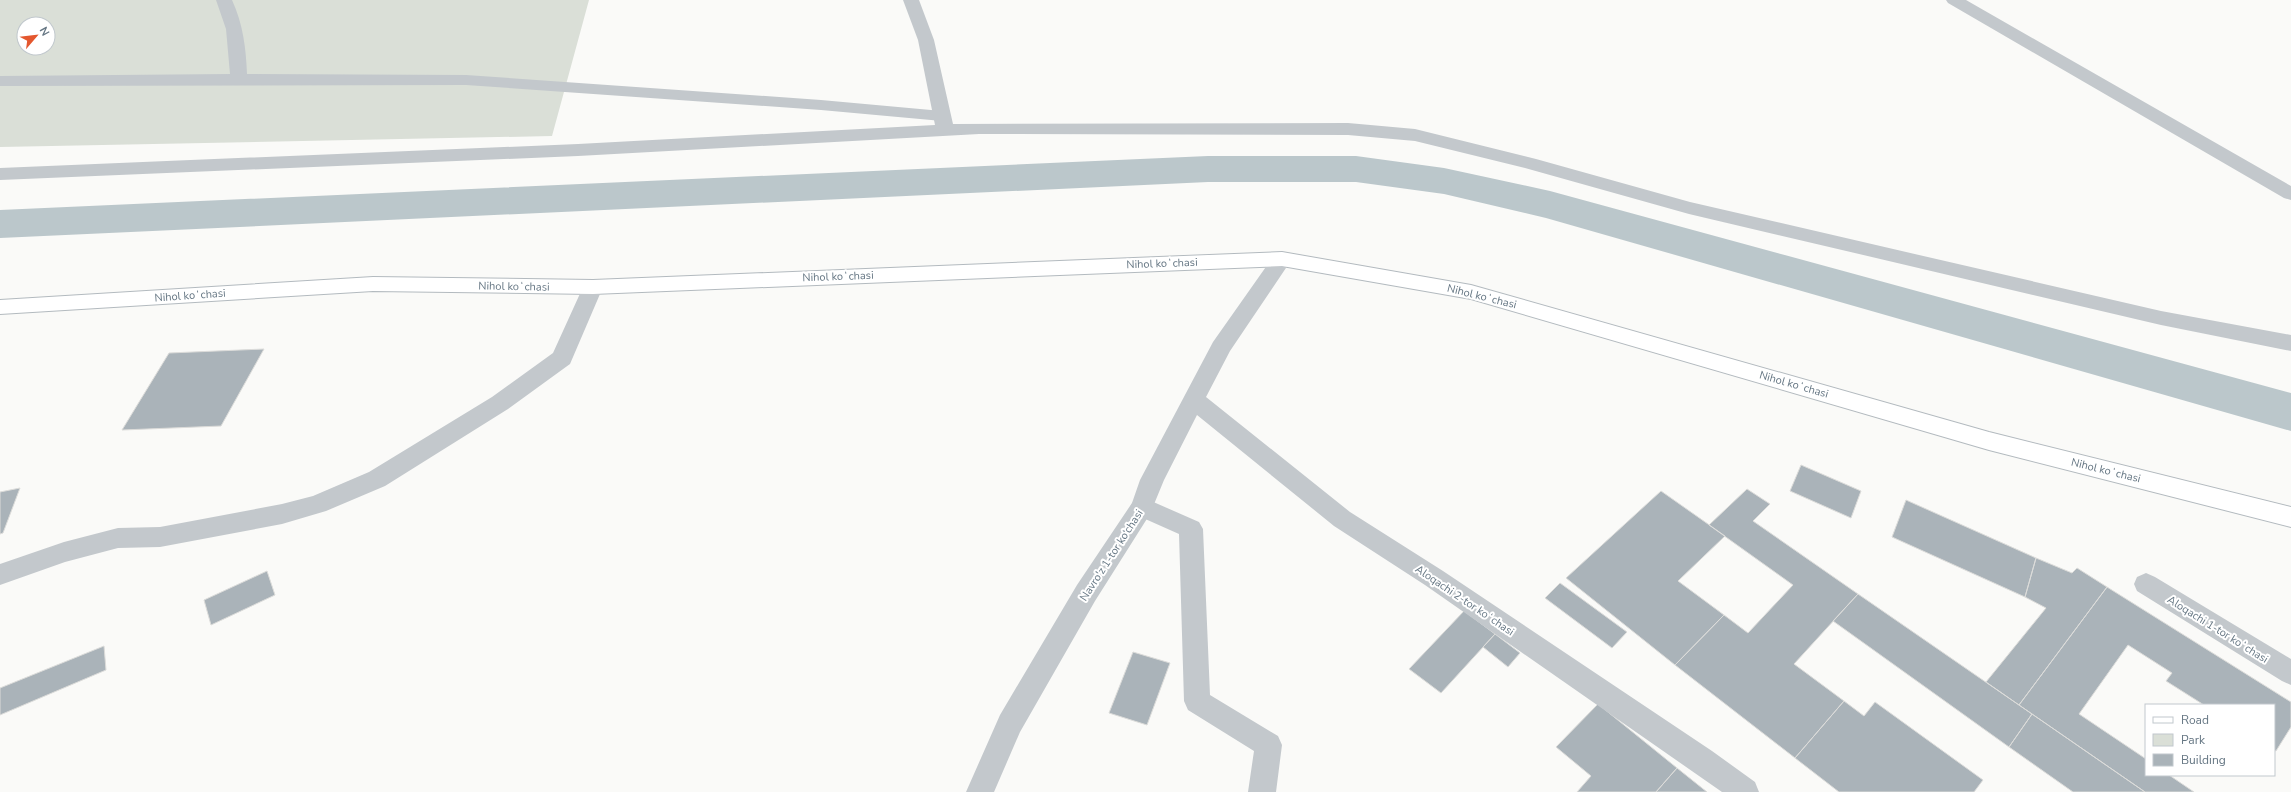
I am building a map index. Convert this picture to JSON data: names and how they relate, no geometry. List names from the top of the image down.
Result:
{
  "streets": {
    "main road": ["Nihol koʻchasi"],
    "street": ["Aloqachi 2-tor koʻchasi", "Aloqachi 1-tor koʻchasi"]
  },
  "legend": ["Road", "Park", "Building"],
  "north": "top right"
}
